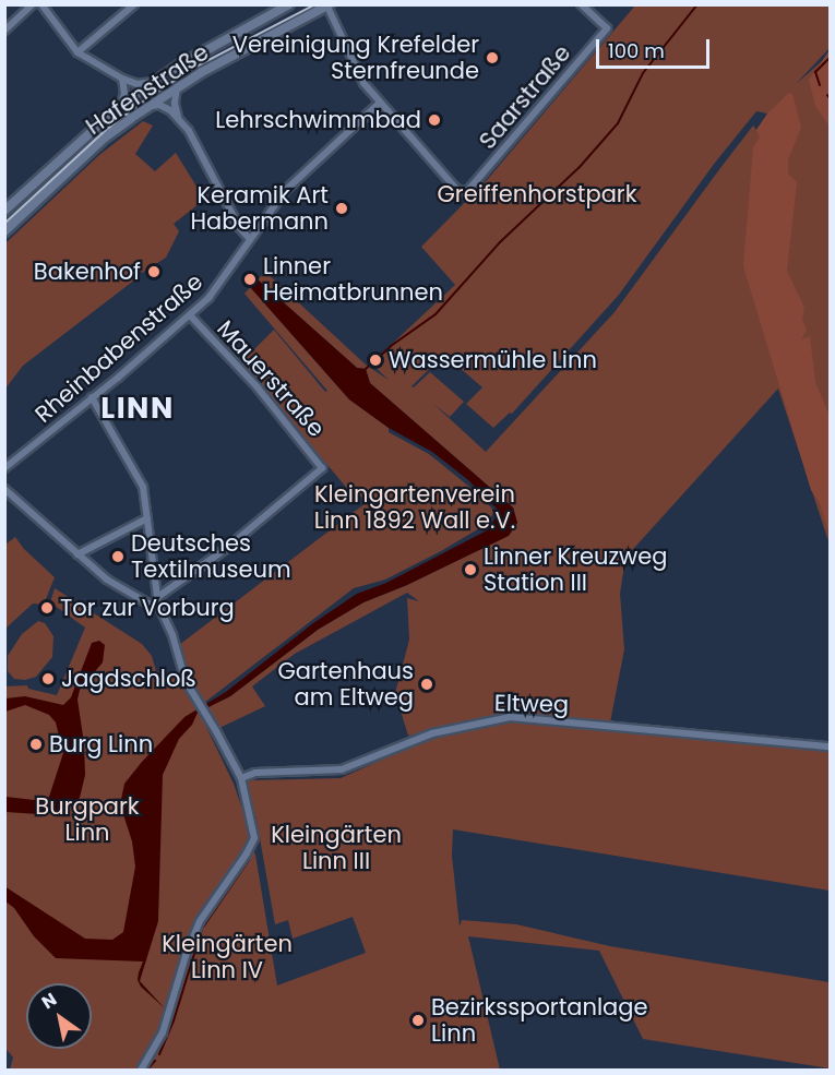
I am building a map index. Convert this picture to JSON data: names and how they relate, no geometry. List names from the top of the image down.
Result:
{
  "streets": {
    "main road": ["Hafenstraße"],
    "street": [
      "Saarstraße",
      "Rheinbabenstraße",
      "Mauerstraße",
      "Eltweg"
    ]
  },
  "crossings": [
    ["Saarstraße", "Rheinbabenstraße"],
    ["Rheinbabenstraße", "Mauerstraße"]
  ],
  "districts": ["LINN"],
  "parks": [
    "Greiffenhorstpark",
    "Kleingartenverein Linn 1892 Wall e.V.",
    "Burgpark Linn",
    "Kleingärten Linn III",
    "Kleingärten Linn IV"
  ],
  "places": [
    "Vereinigung Krefelder Sternfreunde",
    "Lehrschwimmbad",
    "Keramik Art Habermann",
    "Bakenhof",
    "Linner Heimatbrunnen",
    "Wassermühle Linn",
    "Deutsches Textilmuseum",
    "Linner Kreuzweg Station III",
    "Tor zur Vorburg",
    "Jagdschloß",
    "Gartenhaus am Eltweg",
    "Burg Linn",
    "Bezirkssportanlage Linn"
  ],
  "scale_bar": "100 m",
  "north": "top left"
}
